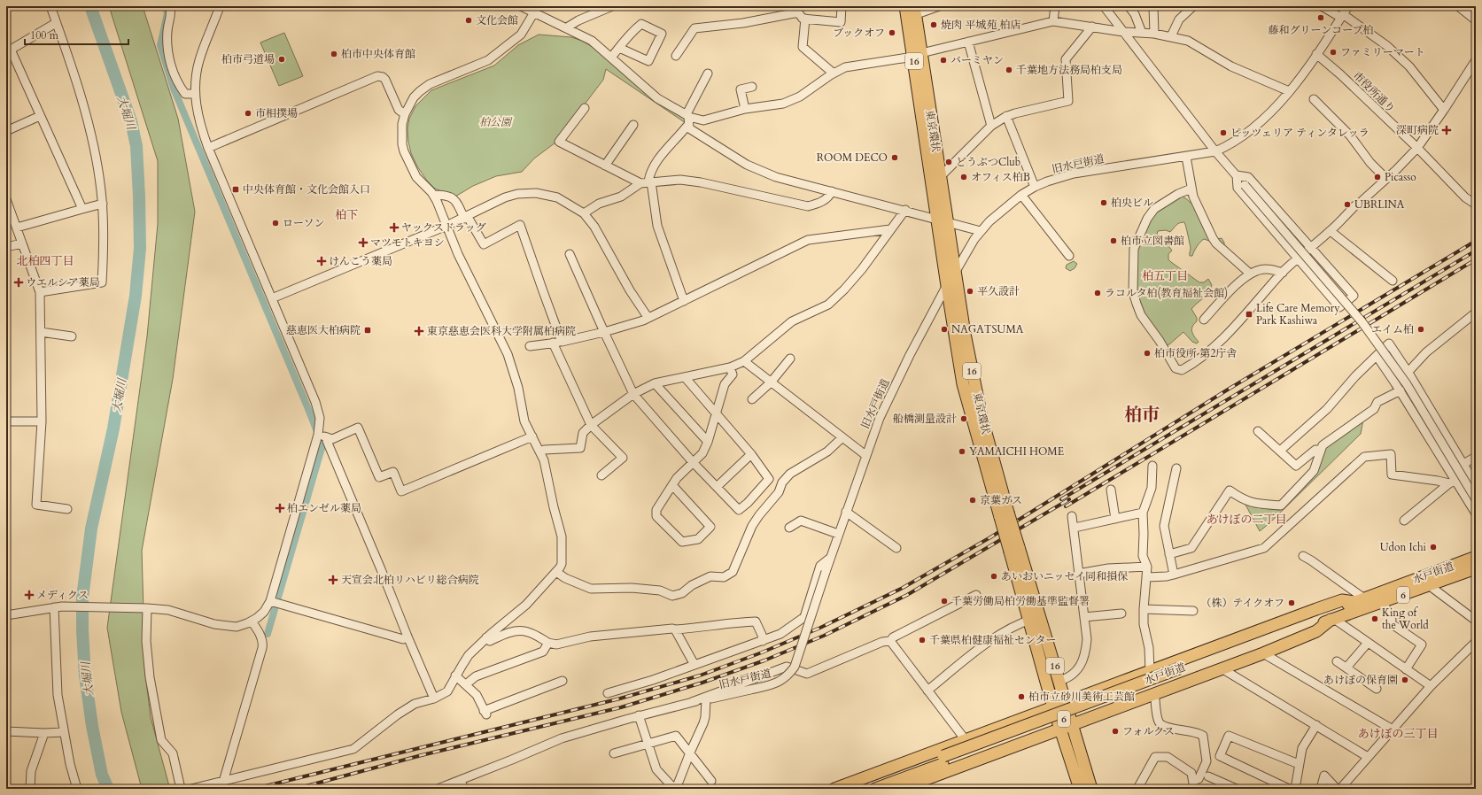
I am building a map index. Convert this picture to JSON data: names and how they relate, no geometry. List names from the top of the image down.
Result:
{
  "streets": {
    "highway": [
      "16",
      "東京環状",
      "水戸街道",
      "6"
    ],
    "street": ["市役所通り", "旧水戸街道"]
  },
  "crossings": [
    ["市役所通り", "旧水戸街道"],
    ["東京環状", "旧水戸街道"],
    ["東京環状", "6"]
  ],
  "districts": [
    "柏下",
    "北柏四丁目",
    "柏五丁目",
    "柏市",
    "あけぼの二丁目",
    "あけぼの三丁目"
  ],
  "water": ["大堀川"],
  "parks": ["柏公園"],
  "places": {
    "other": [
      "藤和グリーンコープ柏",
      "文化会館",
      "焼肉 平城苑 柏店",
      "ブックオフ",
      "ファミリーマート",
      "柏市中央体育館",
      "柏市弓道場",
      "バーミヤン",
      "千葉地方法務局柏支局",
      "市相撲場",
      "ピッツェリア ティンタレッラ",
      "ROOM DECO",
      "どうぶつClub",
      "オフィス柏B",
      "Picasso",
      "柏央ビル",
      "UBRLINA",
      "ローソン",
      "柏市立図書館",
      "平久設計",
      "ラコルタ柏(教育福祉会館)",
      "NAGATSUMA",
      "エイム柏",
      "柏市役所 第2庁舎",
      "船橋測量設計",
      "YAMAICHI HOME",
      "京葉ガス",
      "Udon Ichi",
      "あいおいニッセイ同和損保",
      "千葉労働局柏労働基準監督署",
      "（株）テイクオフ",
      "King of the World",
      "千葉県柏健康福祉センター",
      "あけぼの保育園",
      "柏市立砂川美術工芸館",
      "フォルクス"
    ],
    "health": [
      "深町病院",
      "ヤックスドラッグ",
      "マツモトキヨシ",
      "けんこう薬局",
      "ウエルシア薬局",
      "東京慈恵会医科大学附属柏病院",
      "柏エンゼル薬局",
      "天宣会北柏リハビリ総合病院",
      "メディクス"
    ],
    "transit": ["中央体育館・文化会館入口", "Life Care Memory Park Kashiwa", "慈恵医大柏病院"]
  },
  "scale_bar": "100 m"
}
